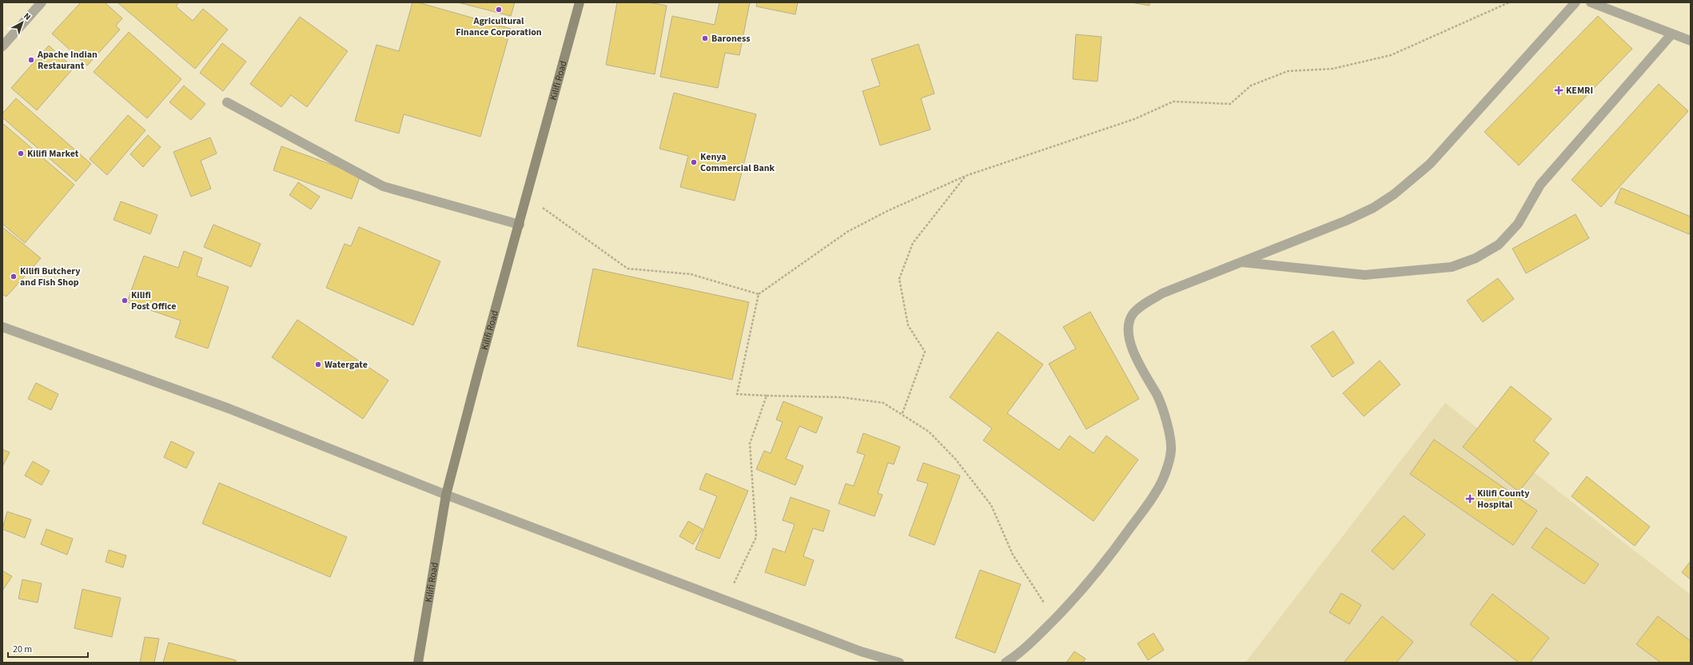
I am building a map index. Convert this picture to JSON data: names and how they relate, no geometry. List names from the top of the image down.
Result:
{
  "streets": {
    "street": ["Kilifi Road"]
  },
  "places": {
    "other": [
      "Agricultural Finance Corporation",
      "Baroness",
      "Apache Indian Restaurant",
      "Kilifi Market",
      "Kenya Commercial Bank",
      "Kilifi Butchery and Fish Shop",
      "Kilifi Post Office",
      "Watergate"
    ],
    "health": ["KEMRI", "Kilifi County Hospital"]
  },
  "scale_bar": "20 m",
  "north": "top right"
}
